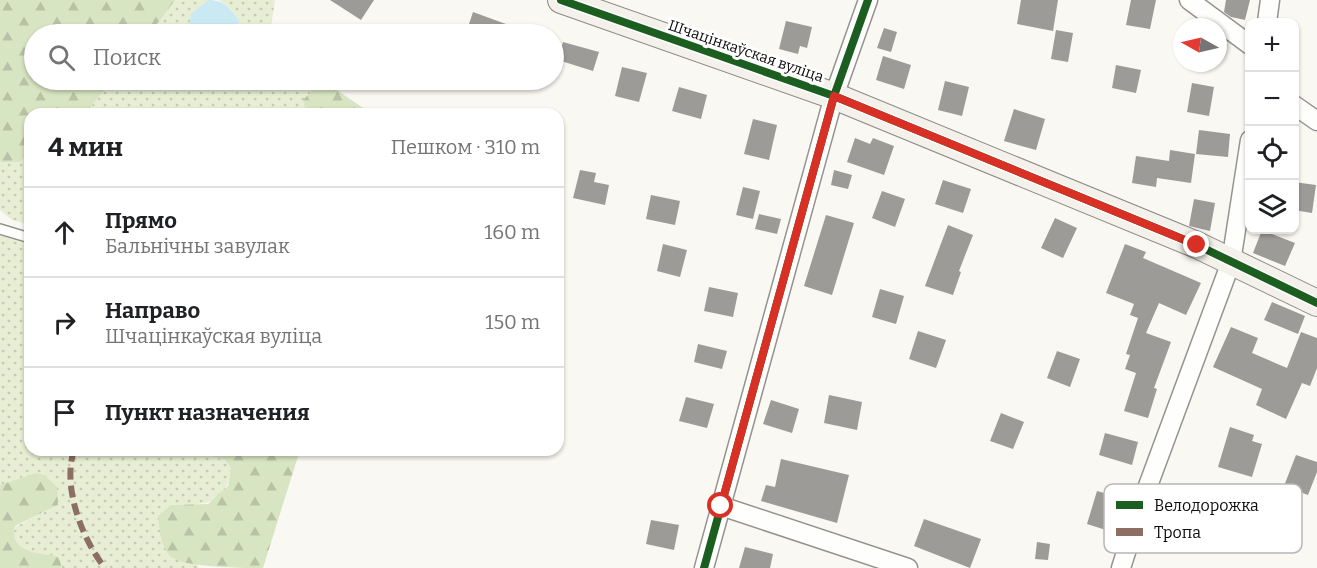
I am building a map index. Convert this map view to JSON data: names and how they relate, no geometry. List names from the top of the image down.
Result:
{
  "streets": {
    "street": ["Шчацінкаўская вуліца"]
  },
  "legend": ["Велодорожка", "Тропа"],
  "north": "left",
  "page": {
    "map_buttons": ["+", "−"],
    "search": "Поиск",
    "heading": ["4 мин", "Пешком · 310 m"],
    "list": [
      ["Прямо", "Бальнічны завулак", "160 m"],
      ["Направо", "Шчацінкаўская вуліца", "150 m"],
      "Пункт назначения"
    ]
  }
}
